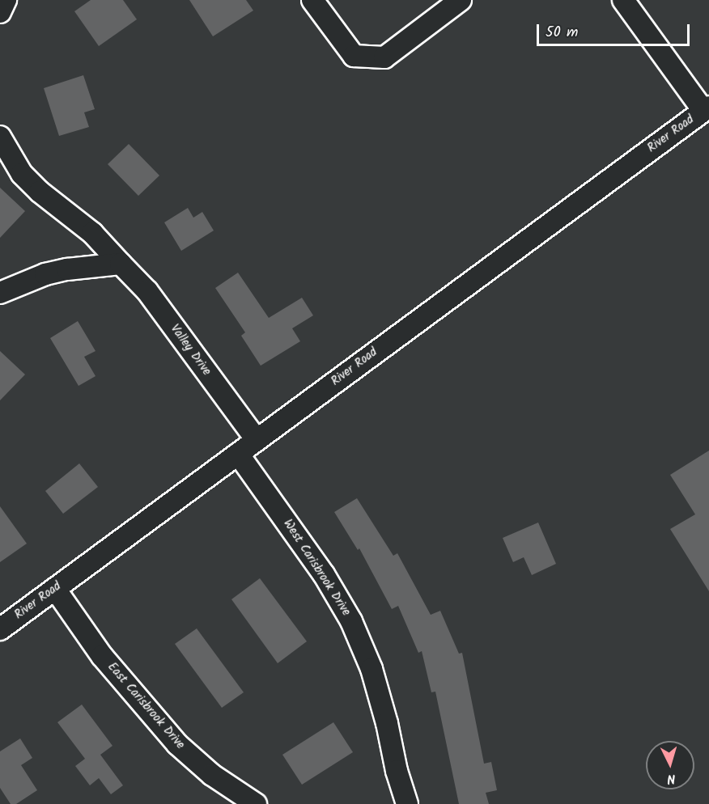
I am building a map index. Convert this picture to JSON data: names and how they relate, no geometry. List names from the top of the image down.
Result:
{
  "streets": {
    "street": [
      "River Road",
      "Valley Drive",
      "West Carisbrook Drive",
      "East Carisbrook Drive"
    ]
  },
  "crossings": [
    ["River Road", "Valley Drive"],
    ["River Road", "West Carisbrook Drive"],
    ["River Road", "East Carisbrook Drive"]
  ],
  "scale_bar": "50 m",
  "north": "bottom"
}
